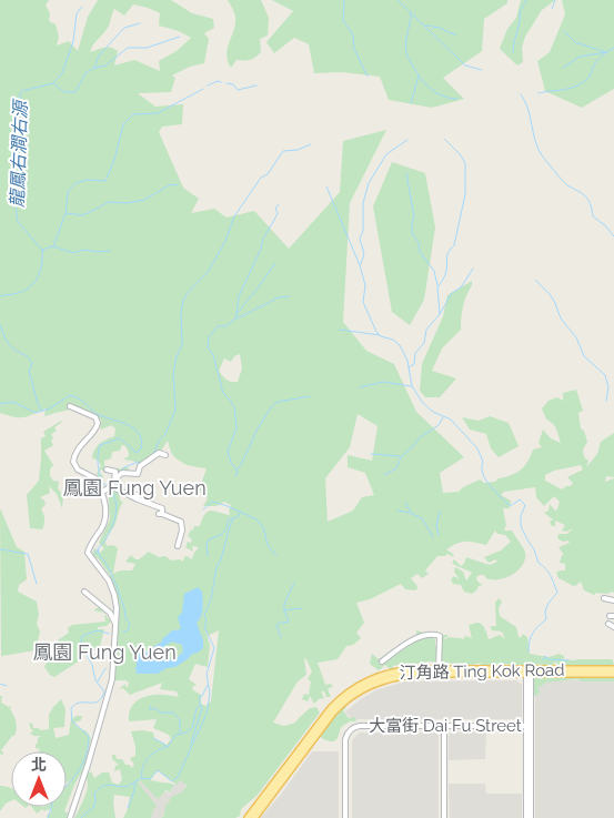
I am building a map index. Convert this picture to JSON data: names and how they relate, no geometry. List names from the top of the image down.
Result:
{
  "streets": {
    "main road": ["汀角路 Ting Kok Road"],
    "street": ["大富街 Dai Fu Street"]
  },
  "districts": ["鳳園 Fung Yuen", "鳳園 Fung Yuen"],
  "water": ["龍鳳右澗右源"],
  "north": "top"
}
